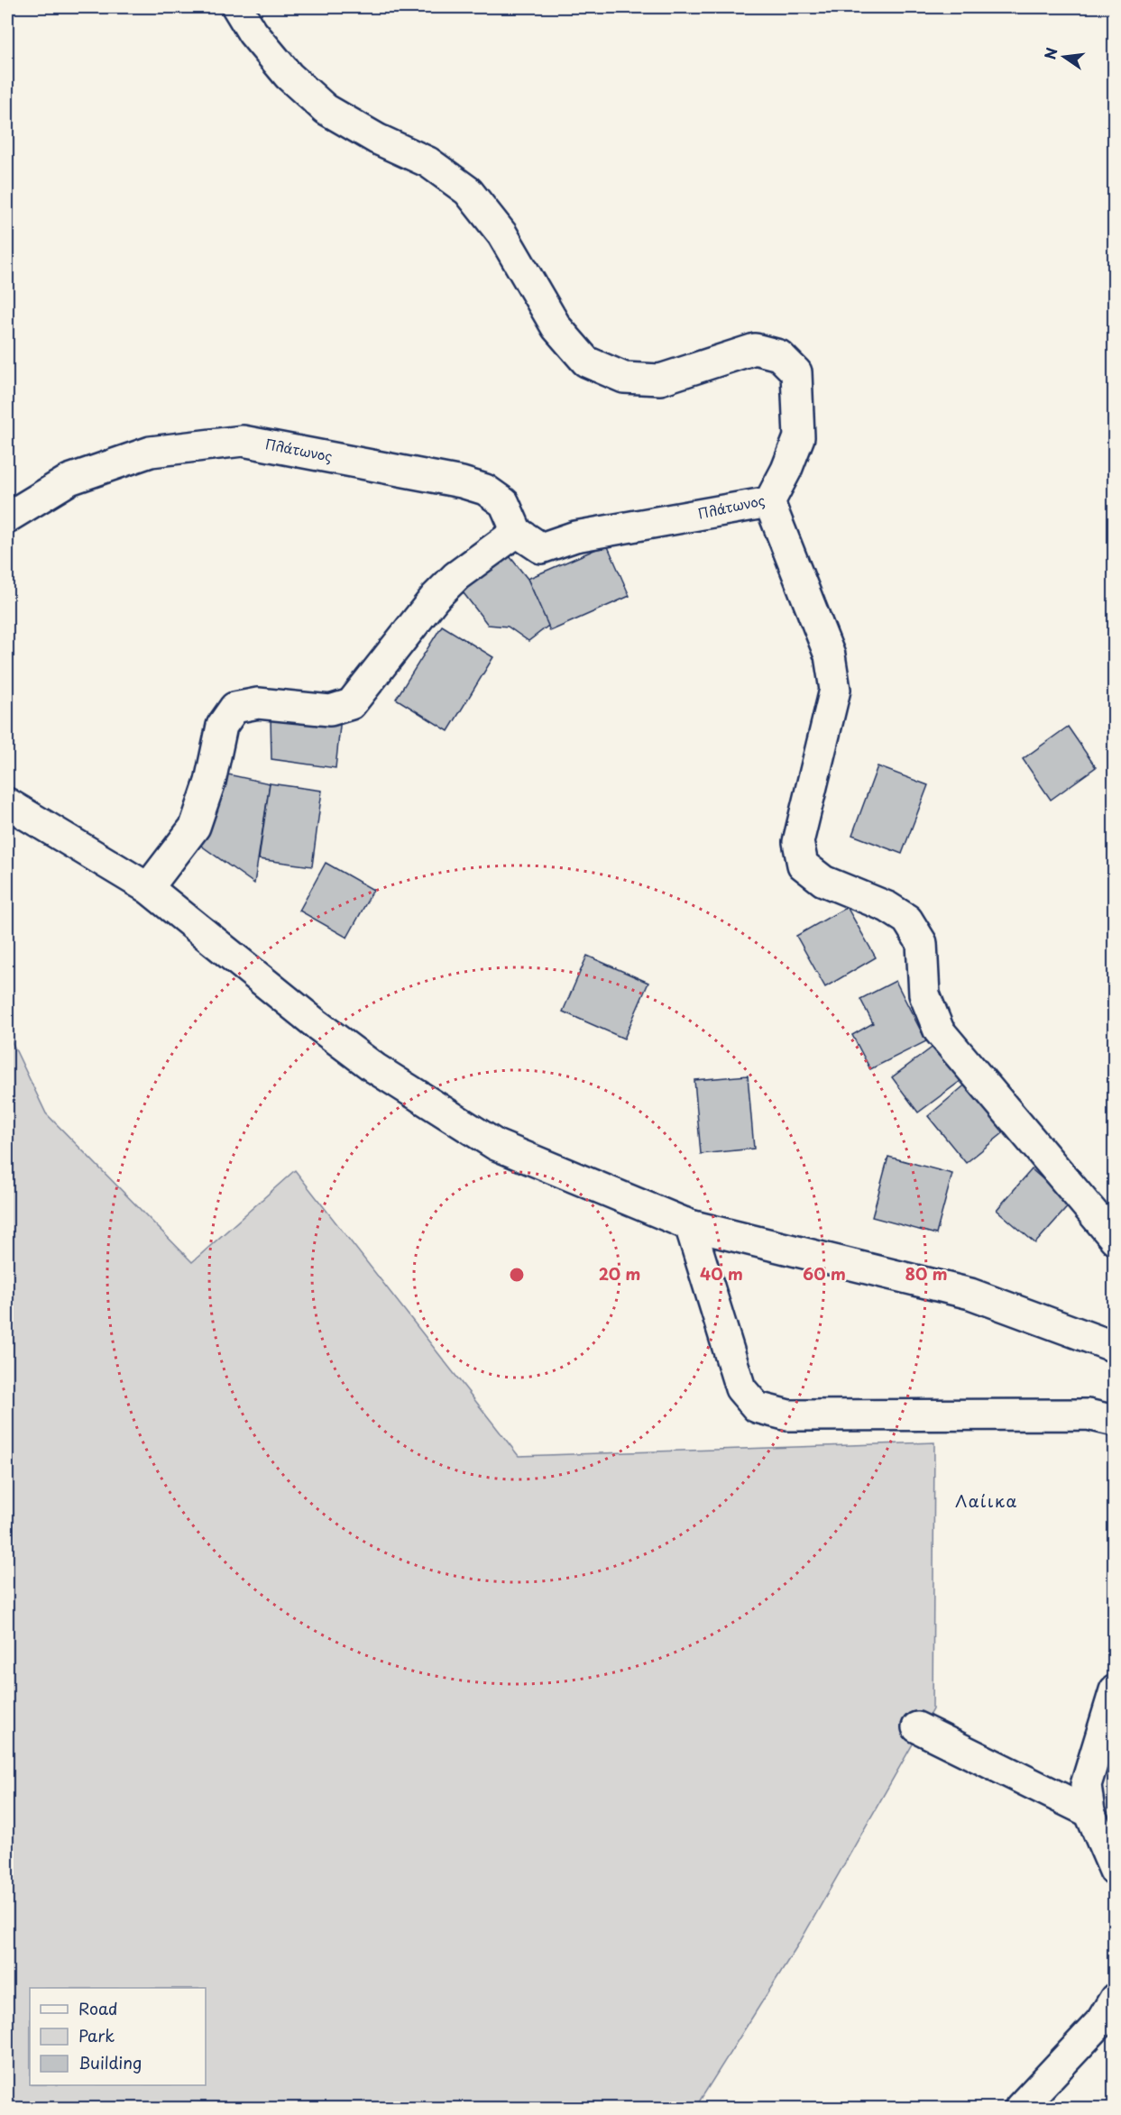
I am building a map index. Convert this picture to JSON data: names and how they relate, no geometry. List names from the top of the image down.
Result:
{
  "streets": {
    "street": ["Πλάτωνος"]
  },
  "districts": ["Λαίικα"],
  "legend": ["Road", "Park", "Building"],
  "north": "left",
  "rings": [
    "20 m",
    "40 m",
    "60 m",
    "80 m"
  ]
}
